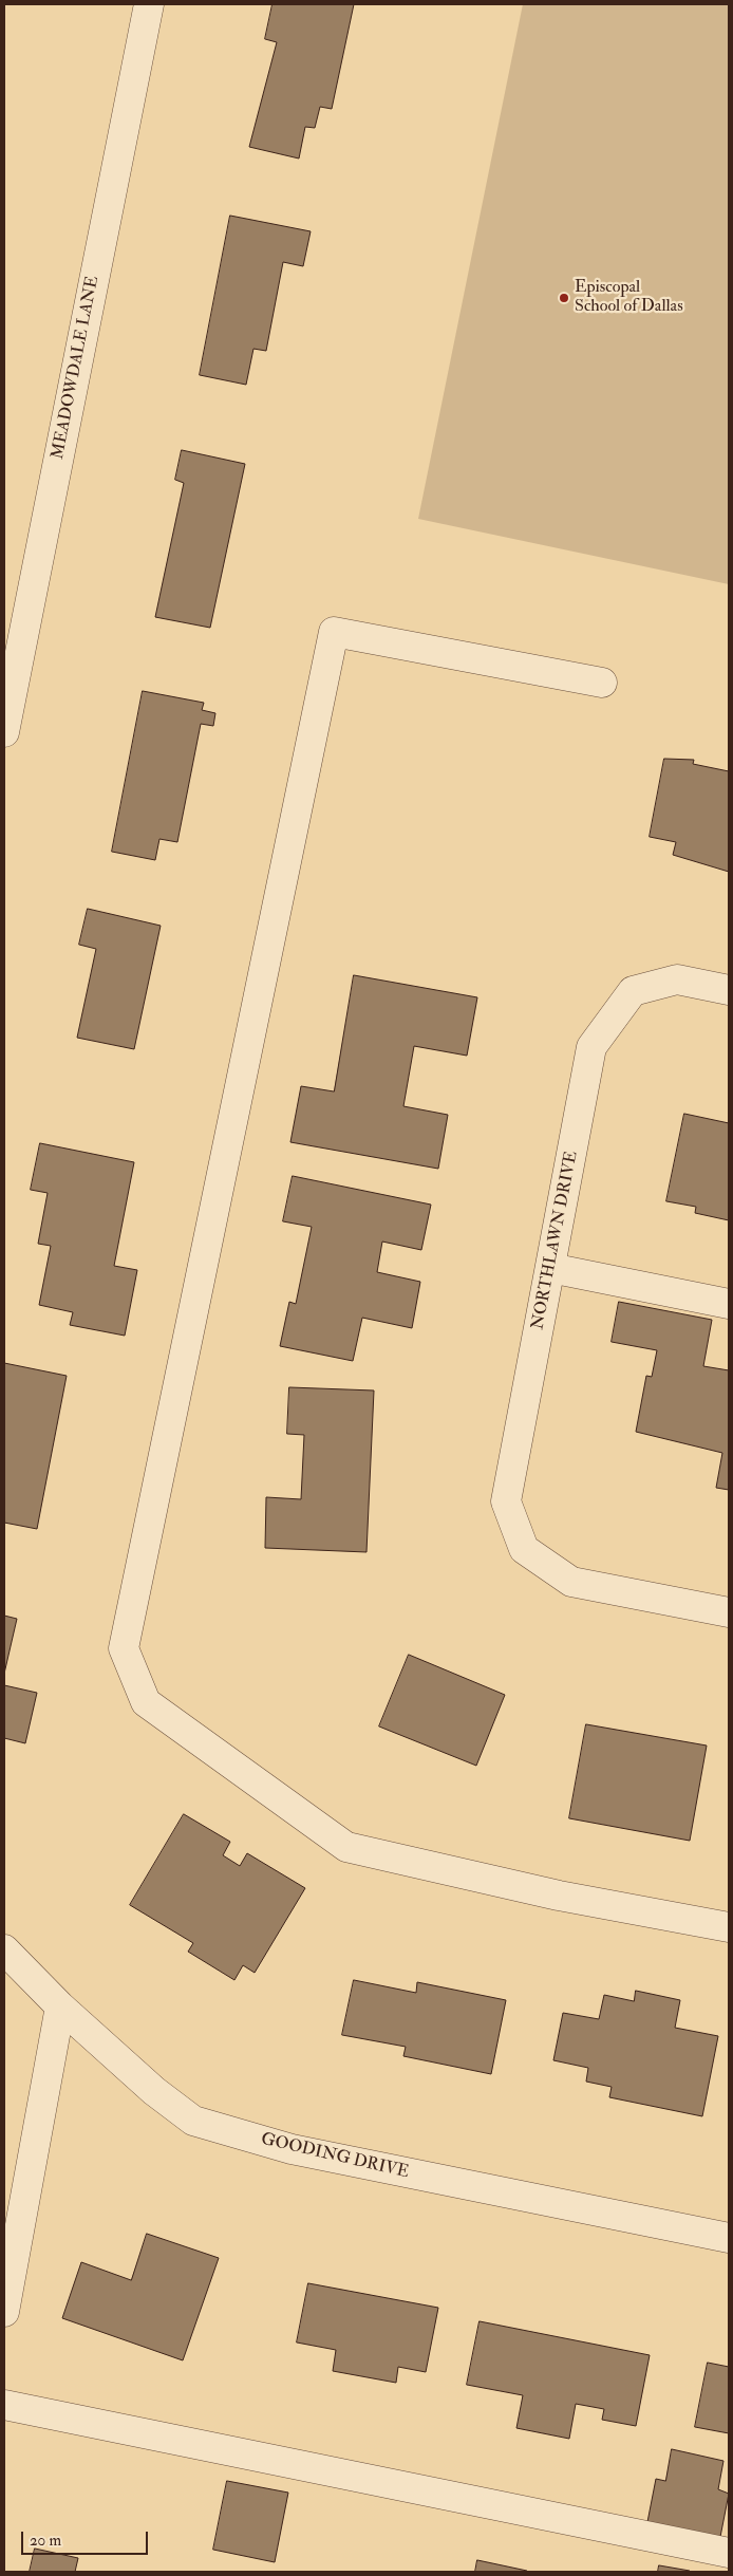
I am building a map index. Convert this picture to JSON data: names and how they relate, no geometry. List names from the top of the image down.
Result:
{
  "streets": {
    "street": ["MEADOWDALE LANE", "NORTHLAWN DRIVE", "GOODING DRIVE"]
  },
  "places": ["Episcopal School of Dallas"],
  "scale_bar": "20 m"
}
